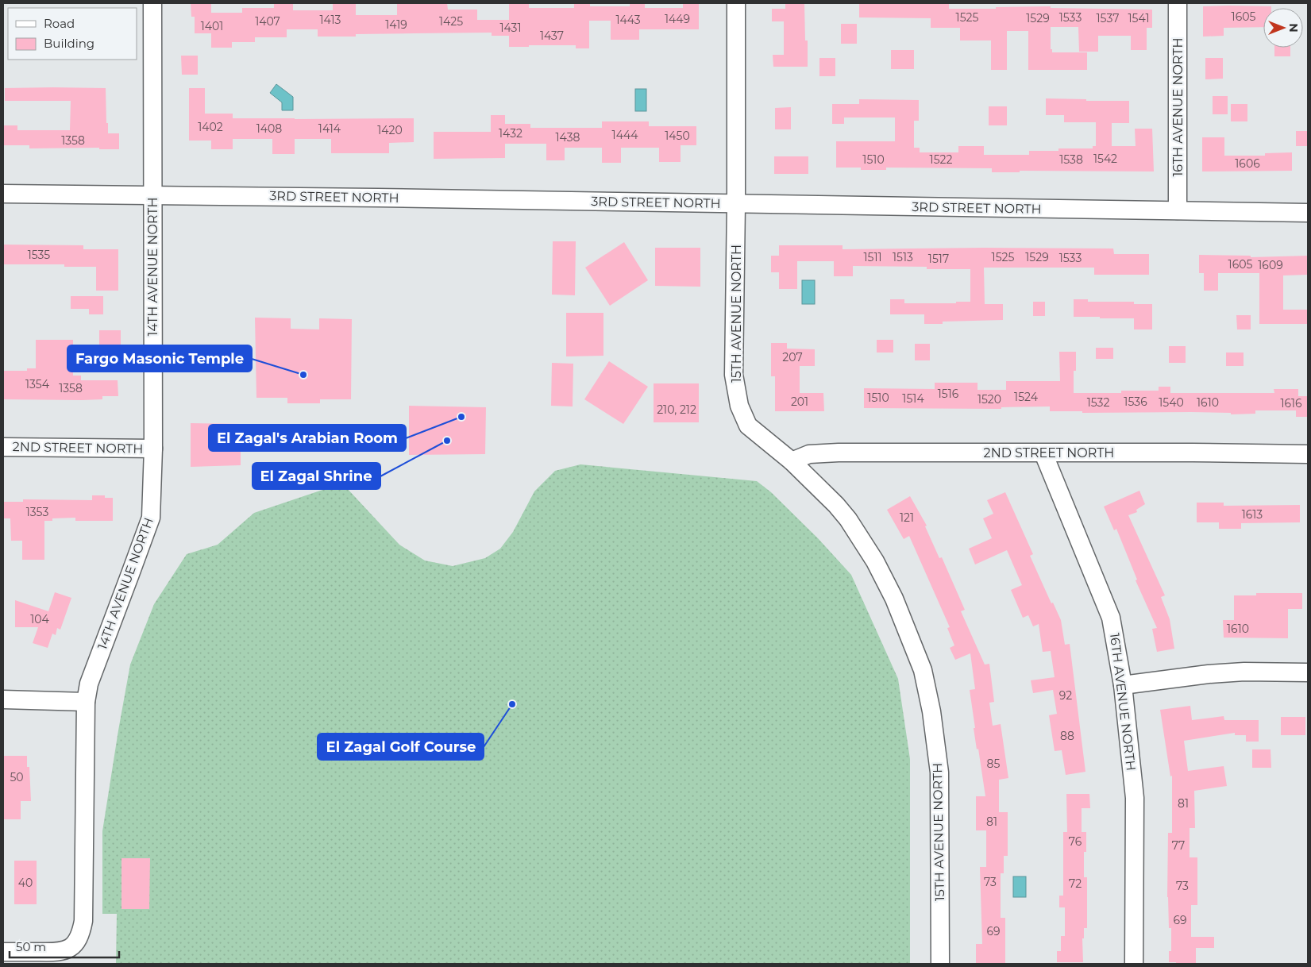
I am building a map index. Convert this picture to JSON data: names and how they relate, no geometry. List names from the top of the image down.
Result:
{
  "streets": {
    "street": [
      "16TH AVENUE NORTH",
      "3RD STREET NORTH",
      "14TH AVENUE NORTH",
      "15TH AVENUE NORTH",
      "2ND STREET NORTH"
    ]
  },
  "crossings": [
    ["16TH AVENUE NORTH", "3RD STREET NORTH"],
    ["16TH AVENUE NORTH", "2ND STREET NORTH"],
    ["3RD STREET NORTH", "14TH AVENUE NORTH"],
    ["3RD STREET NORTH", "15TH AVENUE NORTH"],
    ["14TH AVENUE NORTH", "2ND STREET NORTH"],
    ["15TH AVENUE NORTH", "2ND STREET NORTH"]
  ],
  "places": [
    "Fargo Masonic Temple",
    "El Zagal's Arabian Room",
    "El Zagal Shrine",
    "El Zagal Golf Course"
  ],
  "house_numbers": [
    "1605",
    "1525",
    "1533",
    "1529",
    "1537",
    "1541",
    "1449",
    "1413",
    "1443",
    "1407",
    "1425",
    "1419",
    "1401",
    "1431",
    "1437",
    "1402",
    "1408",
    "1414",
    "1420",
    "1432",
    "1444",
    "1450",
    "1438",
    "1358",
    "1542",
    "1510",
    "1522",
    "1538",
    "1606",
    "1535",
    "1511",
    "1513",
    "1525",
    "1529",
    "1533",
    "1517",
    "1605",
    "1609",
    "207",
    "1354",
    "1358",
    "1516",
    "1524",
    "1510",
    "1514",
    "1520",
    "201",
    "1536",
    "1532",
    "1540",
    "1610",
    "1616",
    "210, 212",
    "1353",
    "1613",
    "121",
    "104",
    "1610",
    "92",
    "88",
    "85",
    "50",
    "81",
    "81",
    "76",
    "77",
    "73",
    "40",
    "72",
    "73",
    "69",
    "69"
  ],
  "legend": ["Road", "Building"],
  "scale_bar": "50 m",
  "north": "right"
}
